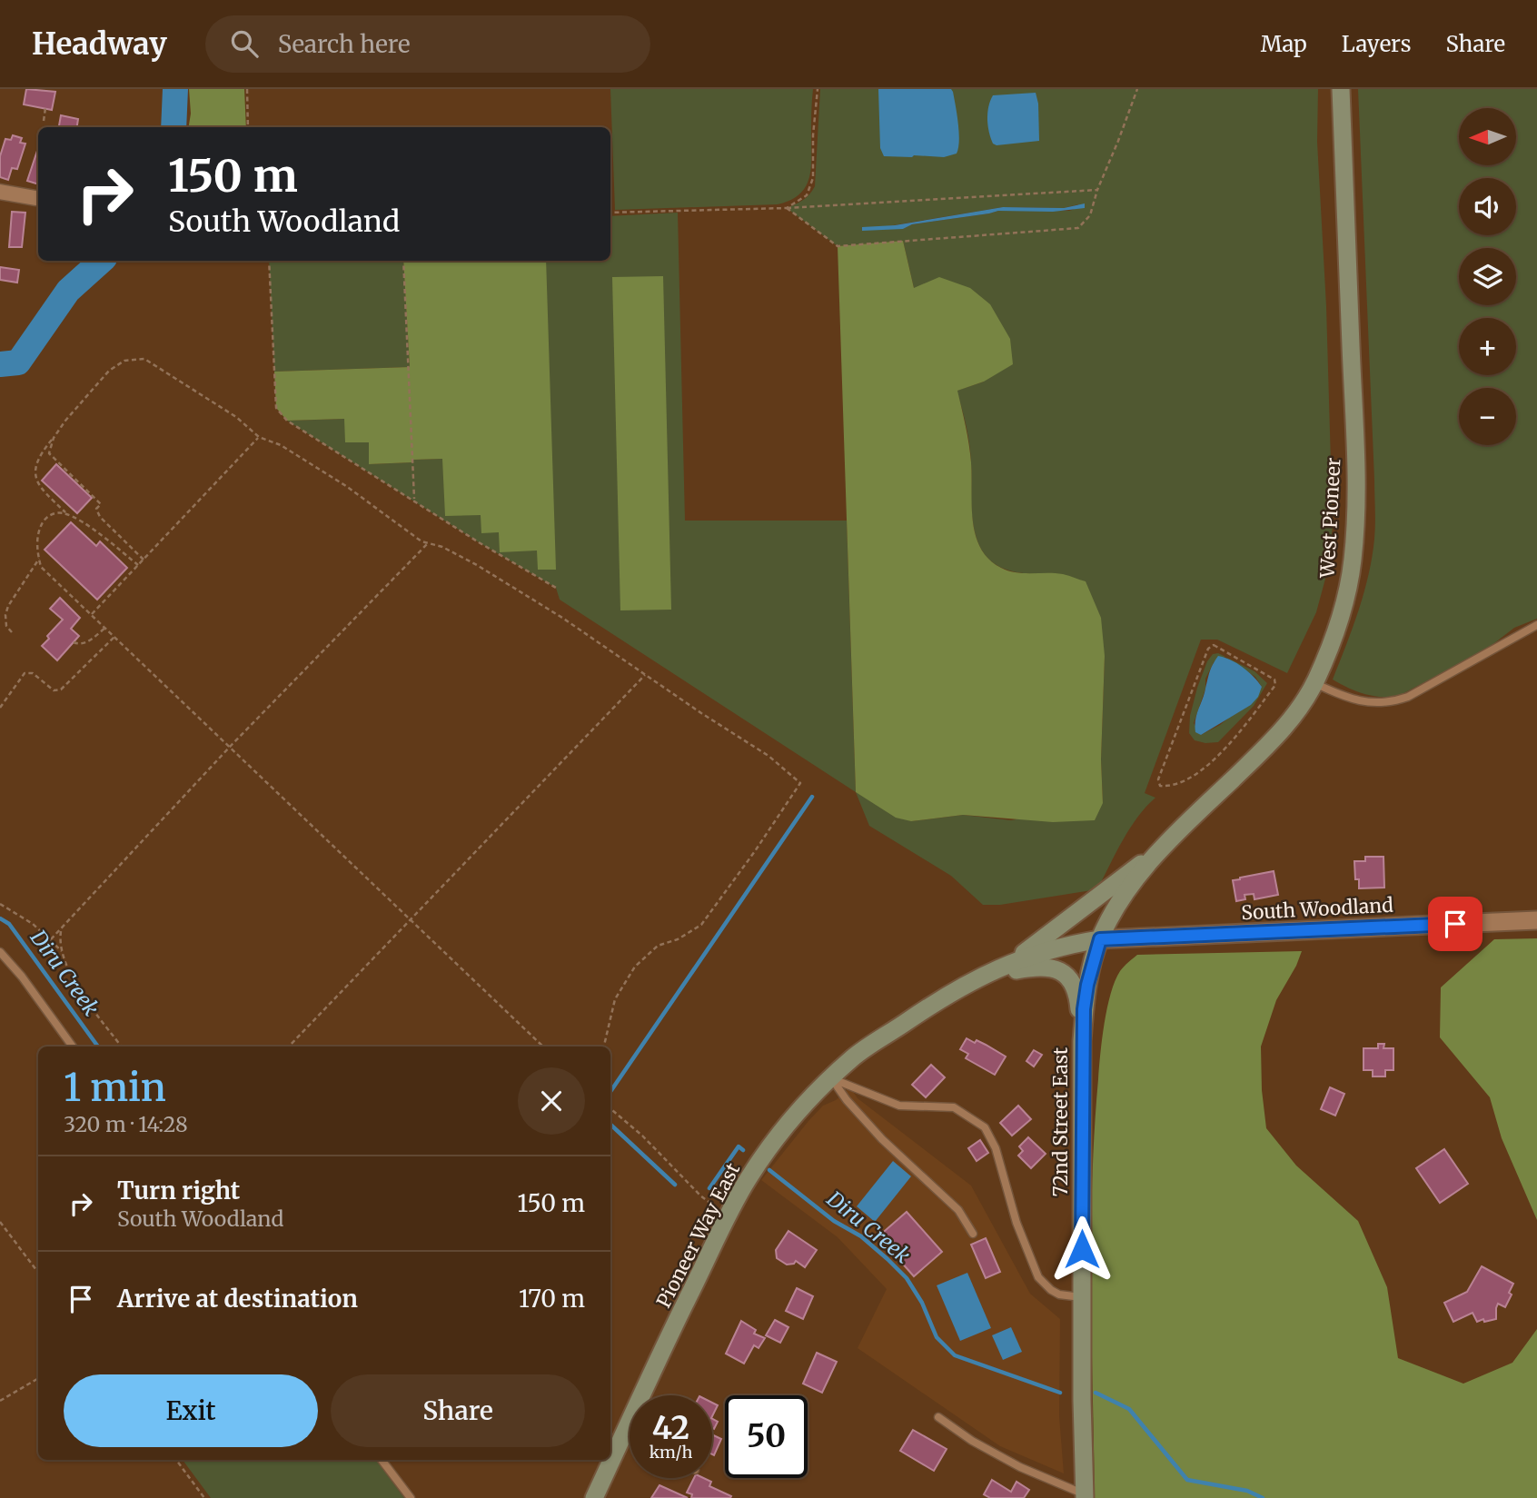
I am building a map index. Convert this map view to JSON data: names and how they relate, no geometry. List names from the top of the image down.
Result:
{
  "streets": {
    "main road": ["West Pioneer", "72nd Street East", "Pioneer Way East"],
    "street": ["South Woodland"]
  },
  "crossings": [
    ["West Pioneer", "South Woodland"],
    ["West Pioneer", "72nd Street East"],
    ["West Pioneer", "Pioneer Way East"],
    ["South Woodland", "72nd Street East"],
    ["South Woodland", "Pioneer Way East"],
    ["72nd Street East", "Pioneer Way East"]
  ],
  "water": ["Diru Creek"],
  "north": "left",
  "page": {
    "header": "Headway",
    "search": "Search here",
    "nav": ["Map", "Layers", "Share"],
    "map_buttons": ["+", "−"],
    "turn": ["150 m", "South Woodland"],
    "heading": ["1 min", "320 m · 14:28"],
    "list": [
      {
        "name": "Turn right",
        "note": "South Woodland",
        "value": "150 m"
      },
      {
        "name": "Arrive at destination",
        "value": "170 m"
      }
    ],
    "buttons": ["Exit", "Share"],
    "speed": "42 km/h",
    "limit": "50"
  }
}
